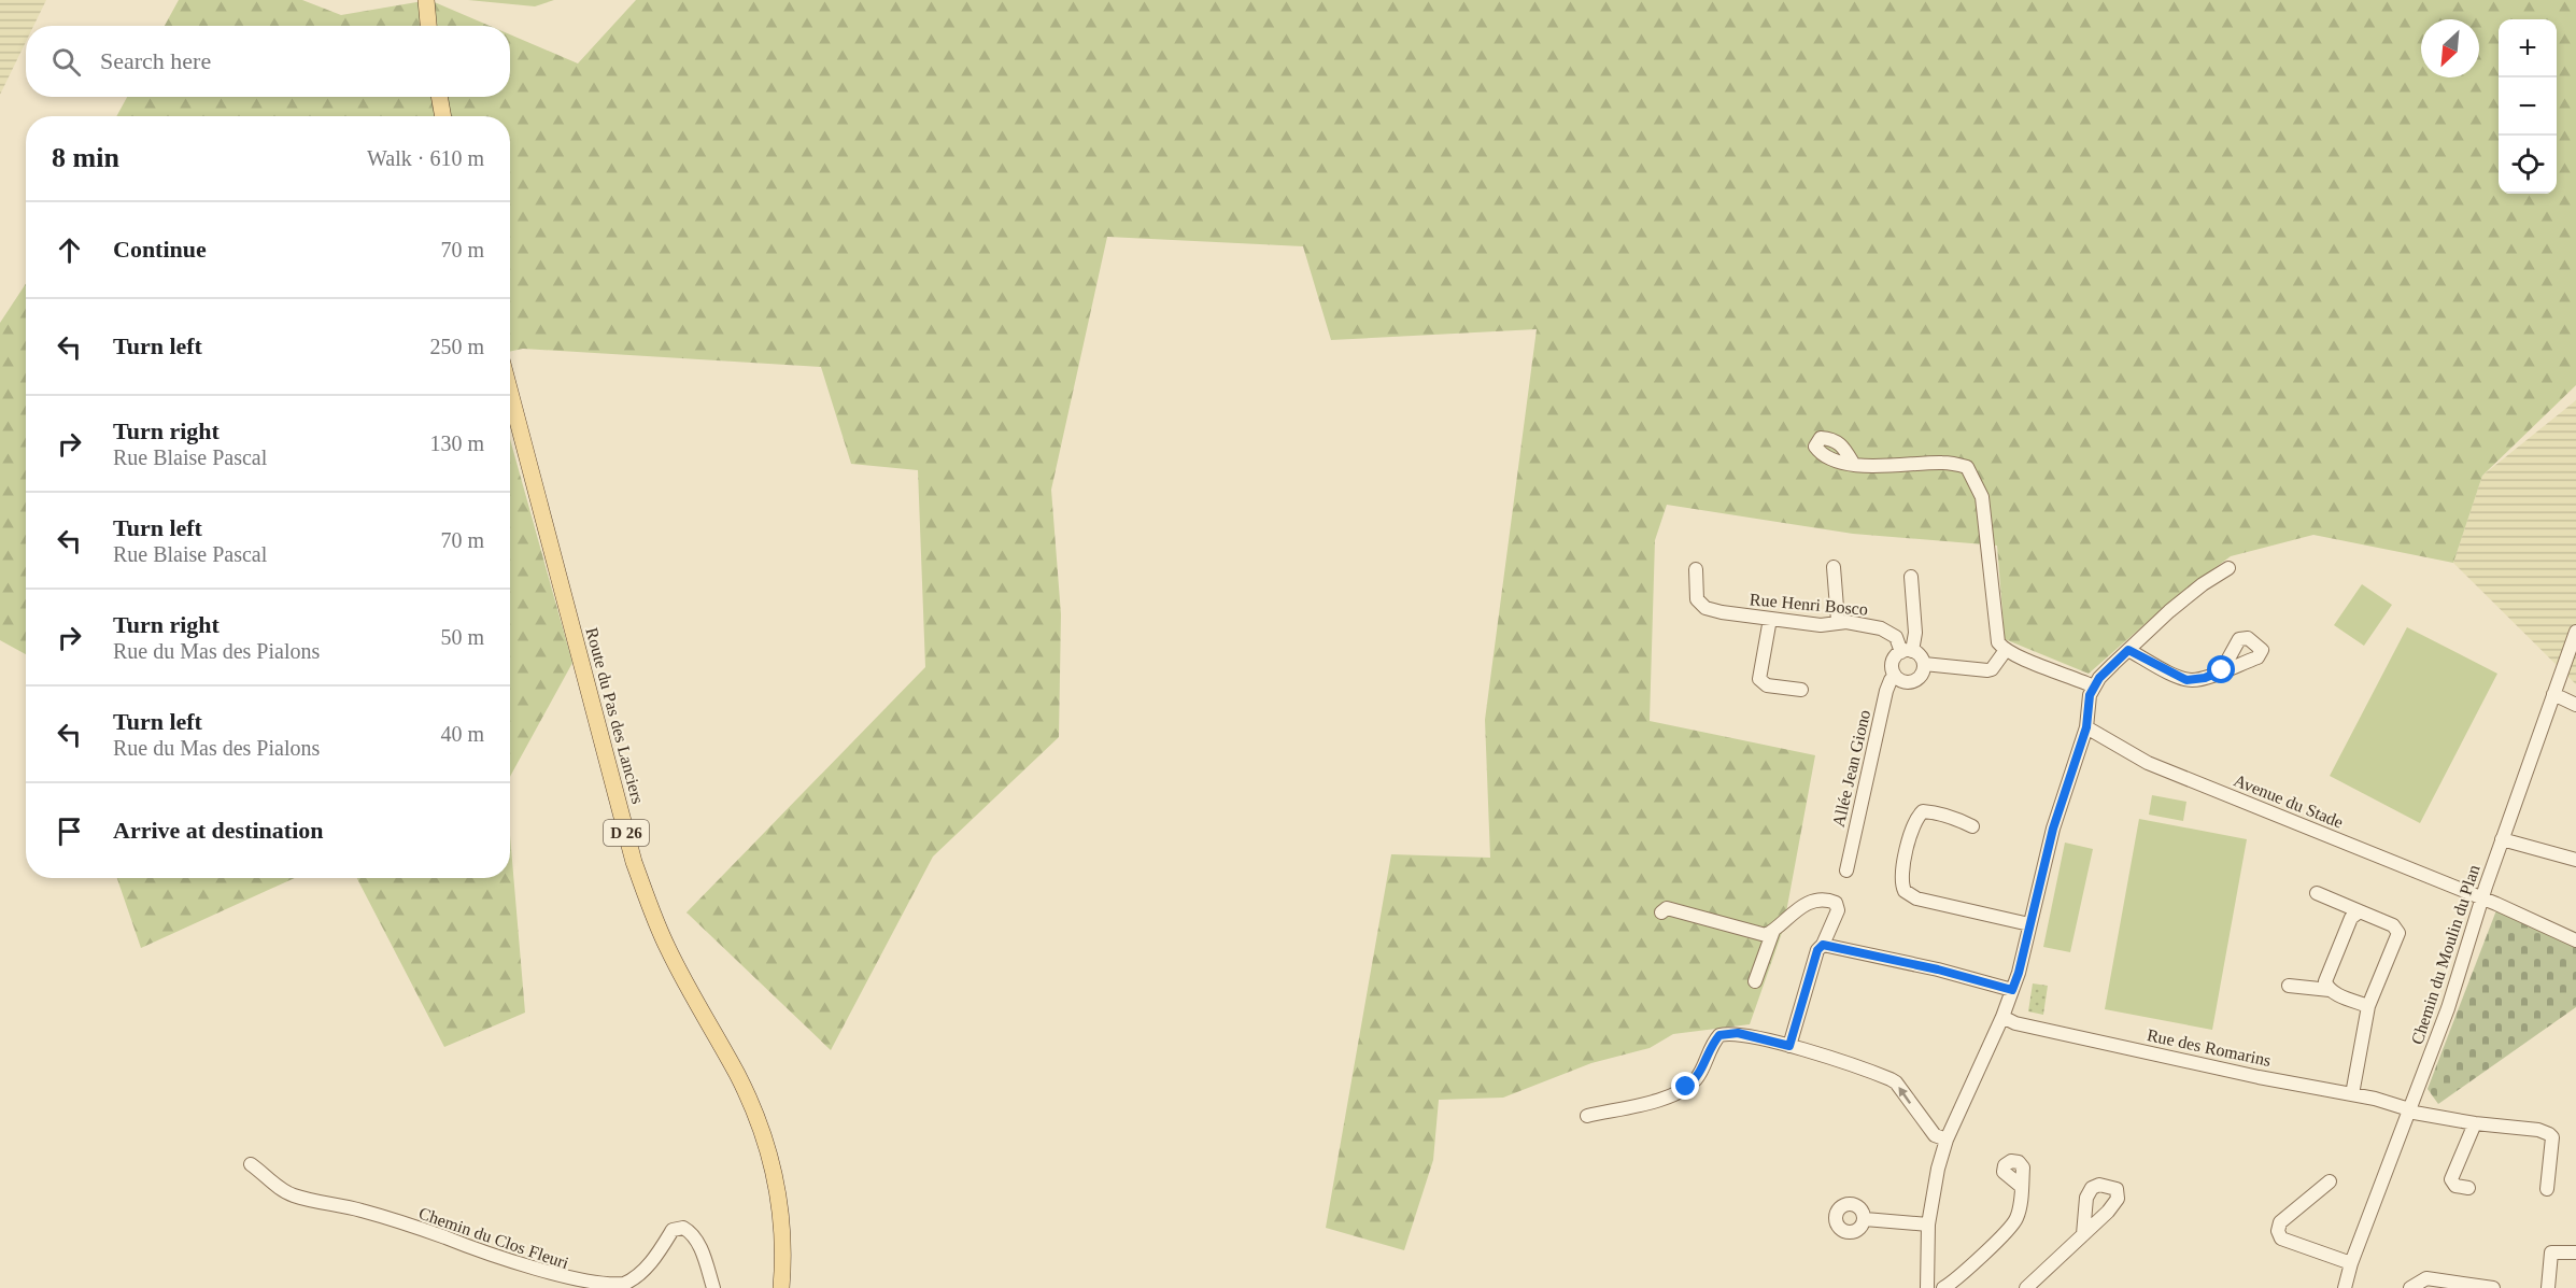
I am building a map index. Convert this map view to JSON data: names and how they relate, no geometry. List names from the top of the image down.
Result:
{
  "streets": {
    "main road": ["Route du Pas des Lanciers", "D 26"],
    "street": [
      "Rue Henri Bosco",
      "Allée Jean Giono",
      "Avenue du Stade",
      "Chemin du Moulin du Plan",
      "Rue des Romarins",
      "Chemin du Clos Fleuri"
    ]
  },
  "crossings": [
    ["Rue Henri Bosco", "Allée Jean Giono"],
    ["Avenue du Stade", "Chemin du Moulin du Plan"],
    ["Chemin du Moulin du Plan", "Rue des Romarins"]
  ],
  "north": "bottom left",
  "page": {
    "map_buttons": ["+", "−"],
    "search": "Search here",
    "heading": ["8 min", "Walk · 610 m"],
    "list": [
      ["Continue", "70 m"],
      ["Turn left", "250 m"],
      ["Turn right", "Rue Blaise Pascal", "130 m"],
      ["Turn left", "Rue Blaise Pascal", "70 m"],
      ["Turn right", "Rue du Mas des Pialons", "50 m"],
      ["Turn left", "Rue du Mas des Pialons", "40 m"],
      "Arrive at destination"
    ]
  }
}
